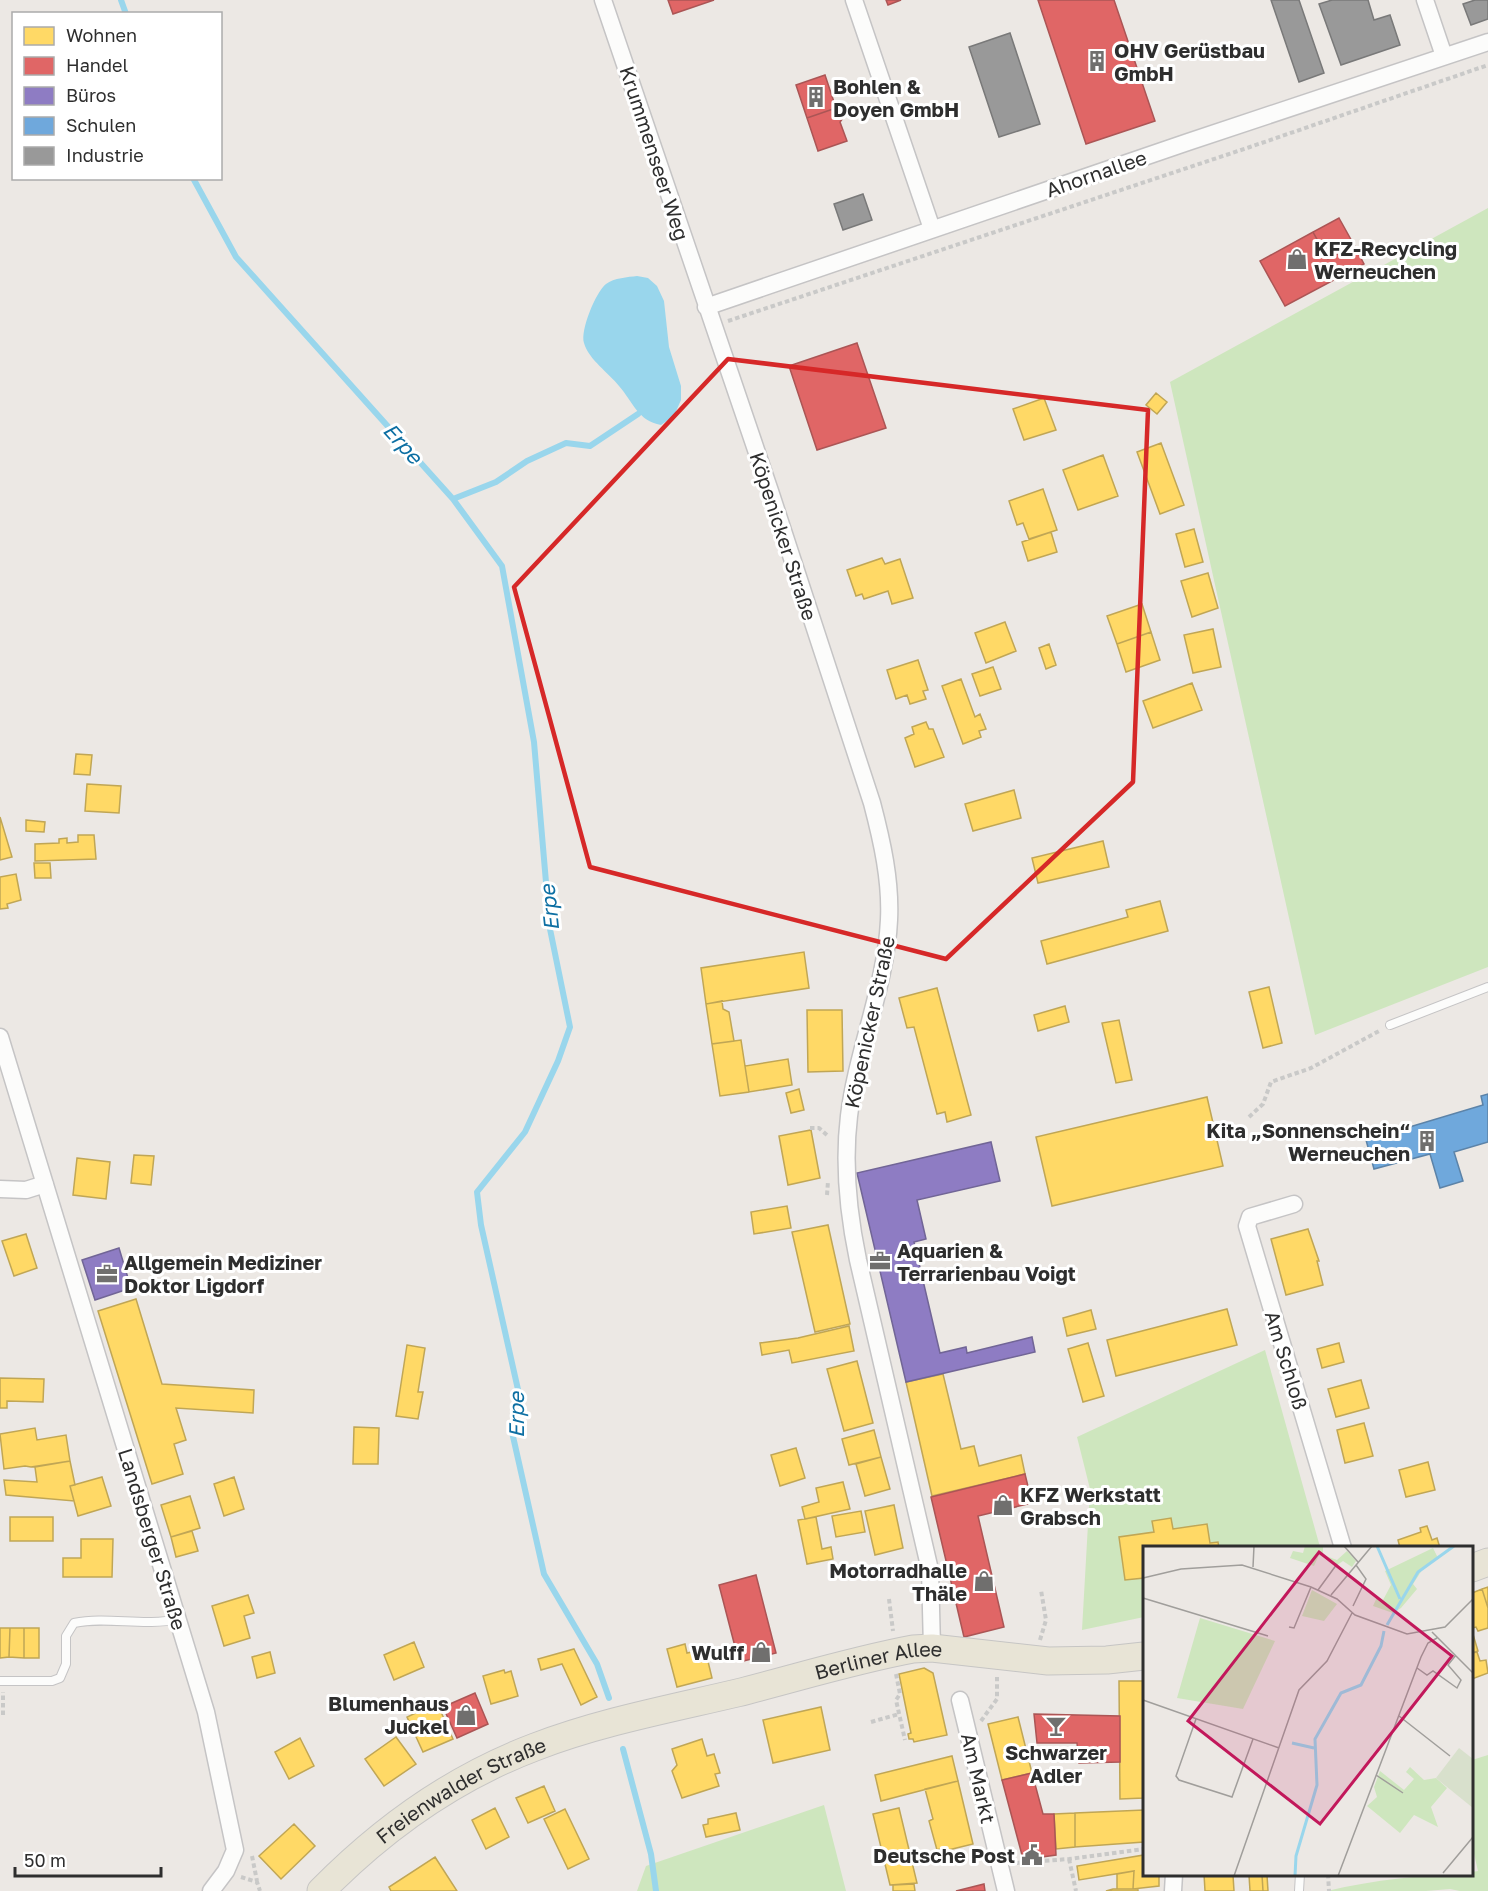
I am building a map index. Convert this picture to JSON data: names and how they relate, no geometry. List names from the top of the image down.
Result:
{
  "streets": {
    "main road": ["Berliner Allee", "Freienwalder Straße"],
    "street": [
      "Krummenseer Weg",
      "Ahornallee",
      "Köpenicker Straße",
      "Am Schloß",
      "Landsberger Straße",
      "Am Markt"
    ]
  },
  "crossings": [
    ["Krummenseer Weg", "Ahornallee"],
    ["Krummenseer Weg", "Köpenicker Straße"],
    ["Ahornallee", "Köpenicker Straße"],
    ["Köpenicker Straße", "Berliner Allee"],
    ["Berliner Allee", "Freienwalder Straße"]
  ],
  "water": ["Erpe"],
  "places": {
    "building": ["OHV Gerüstbau GmbH", "Bohlen & Doyen GmbH", "Kita „Sonnenschein“ Werneuchen"],
    "shop": [
      "KFZ-Recycling Werneuchen",
      "KFZ Werkstatt Grabsch",
      "Motorradhalle Thäle",
      "Wulff",
      "Blumenhaus Juckel"
    ],
    "office": ["Aquarien & Terrarienbau Voigt", "Allgemein Mediziner Doktor Ligdorf"],
    "bar": ["Schwarzer Adler"],
    "public building": ["Deutsche Post"]
  },
  "legend": [
    "Wohnen",
    "Handel",
    "Büros",
    "Schulen",
    "Industrie"
  ],
  "scale_bar": "50 m"
}
